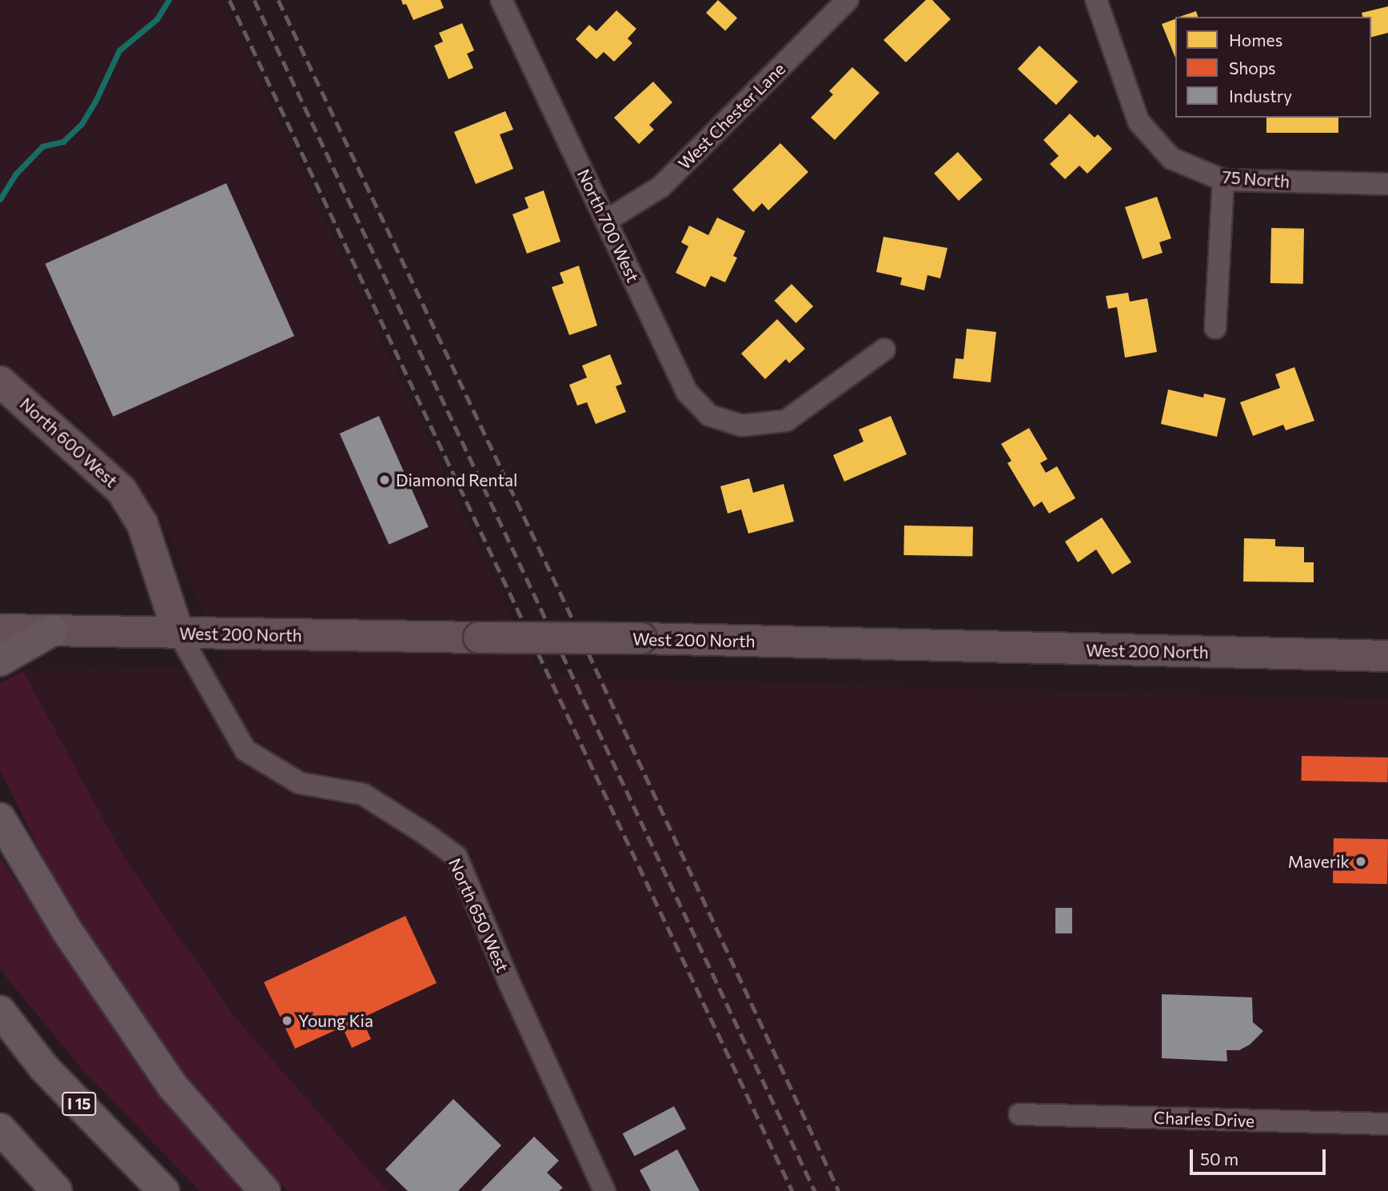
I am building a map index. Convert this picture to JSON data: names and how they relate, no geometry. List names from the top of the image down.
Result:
{
  "streets": {
    "highway": ["I 15"],
    "main road": ["West 200 North"],
    "street": [
      "West Chester Lane",
      "75 North",
      "North 700 West",
      "North 600 West",
      "North 650 West",
      "Charles Drive"
    ]
  },
  "crossings": [
    ["West Chester Lane", "North 700 West"],
    ["North 600 West", "West 200 North"],
    ["North 600 West", "North 650 West"],
    ["West 200 North", "North 650 West"]
  ],
  "places": ["Diamond Rental", "Maverik", "Young Kia"],
  "legend": ["Homes", "Shops", "Industry"],
  "scale_bar": "50 m"
}
